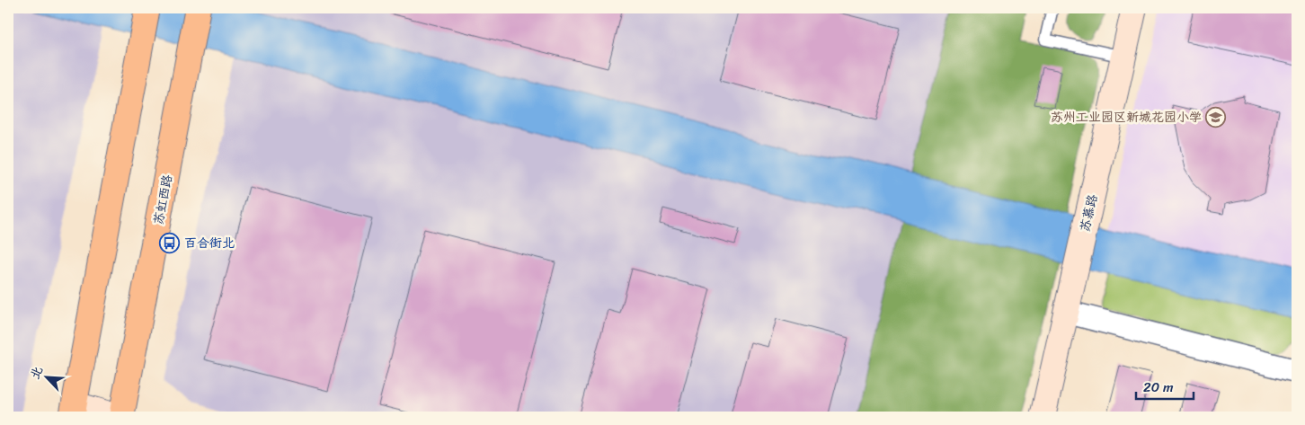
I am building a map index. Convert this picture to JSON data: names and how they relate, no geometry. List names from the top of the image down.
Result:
{
  "streets": {
    "main road": ["苏虹西路", "苏慕路"]
  },
  "places": {
    "school or university": ["苏州工业园区新城花园小学"],
    "bus stop": ["百合街北"]
  },
  "scale_bar": "20 m",
  "north": "top left"
}
